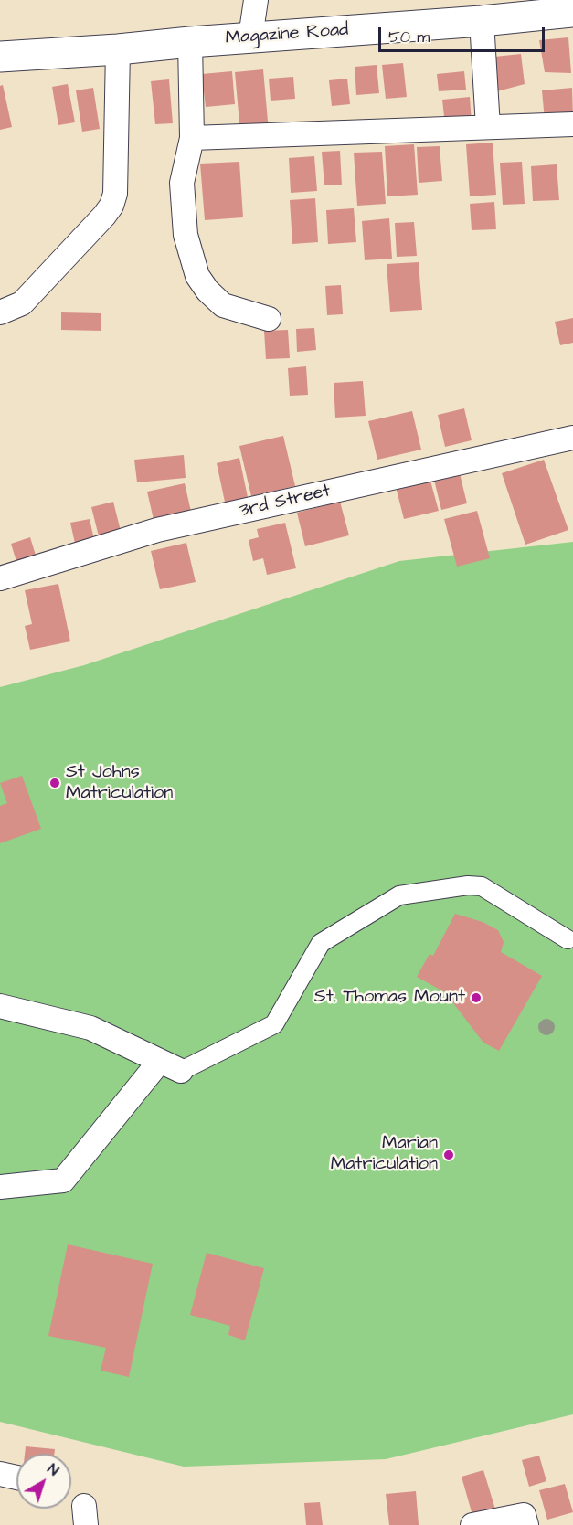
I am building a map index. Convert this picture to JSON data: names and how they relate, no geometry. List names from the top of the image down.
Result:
{
  "streets": {
    "street": ["Magazine Road", "3rd Street"]
  },
  "places": ["St Johns Matriculation", "St. Thomas Mount", "Marian Matriculation"],
  "scale_bar": "50 m",
  "north": "top right"
}
